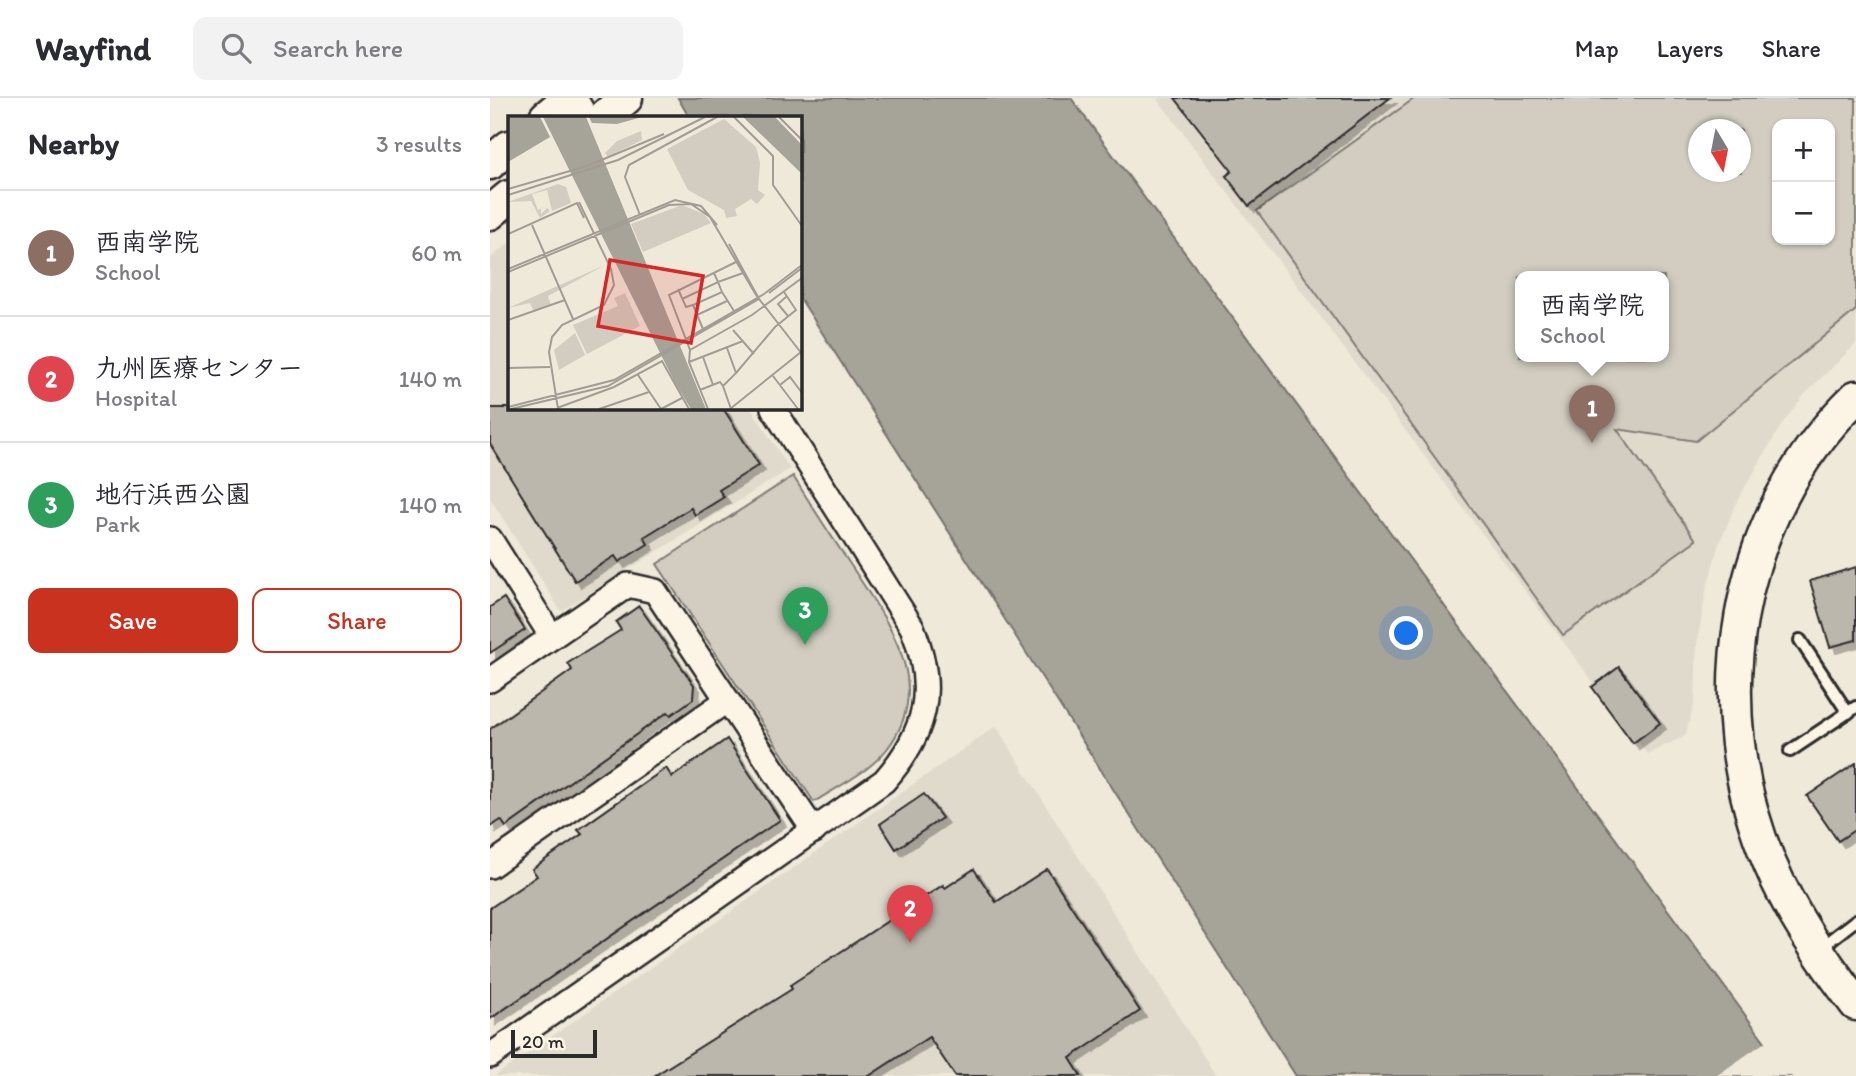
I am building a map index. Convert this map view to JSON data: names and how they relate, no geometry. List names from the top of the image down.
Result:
{
  "scale_bar": "20 m",
  "north": "bottom",
  "page": {
    "header": "Wayfind",
    "search": "Search here",
    "nav": ["Map", "Layers", "Share"],
    "heading": ["Nearby", "3 results"],
    "map_buttons": ["+", "−"],
    "list": [
      {
        "mark": "1",
        "name": "西南学院",
        "note": "School",
        "value": "60 m"
      },
      {
        "mark": "2",
        "name": "九州医療センター",
        "note": "Hospital",
        "value": "140 m"
      },
      {
        "mark": "3",
        "name": "地行浜西公園",
        "note": "Park",
        "value": "140 m"
      }
    ],
    "popup": ["西南学院", "School"],
    "pins": ["1", "3", "2"],
    "buttons": ["Save", "Share"],
    "scale": "20 m"
  }
}
